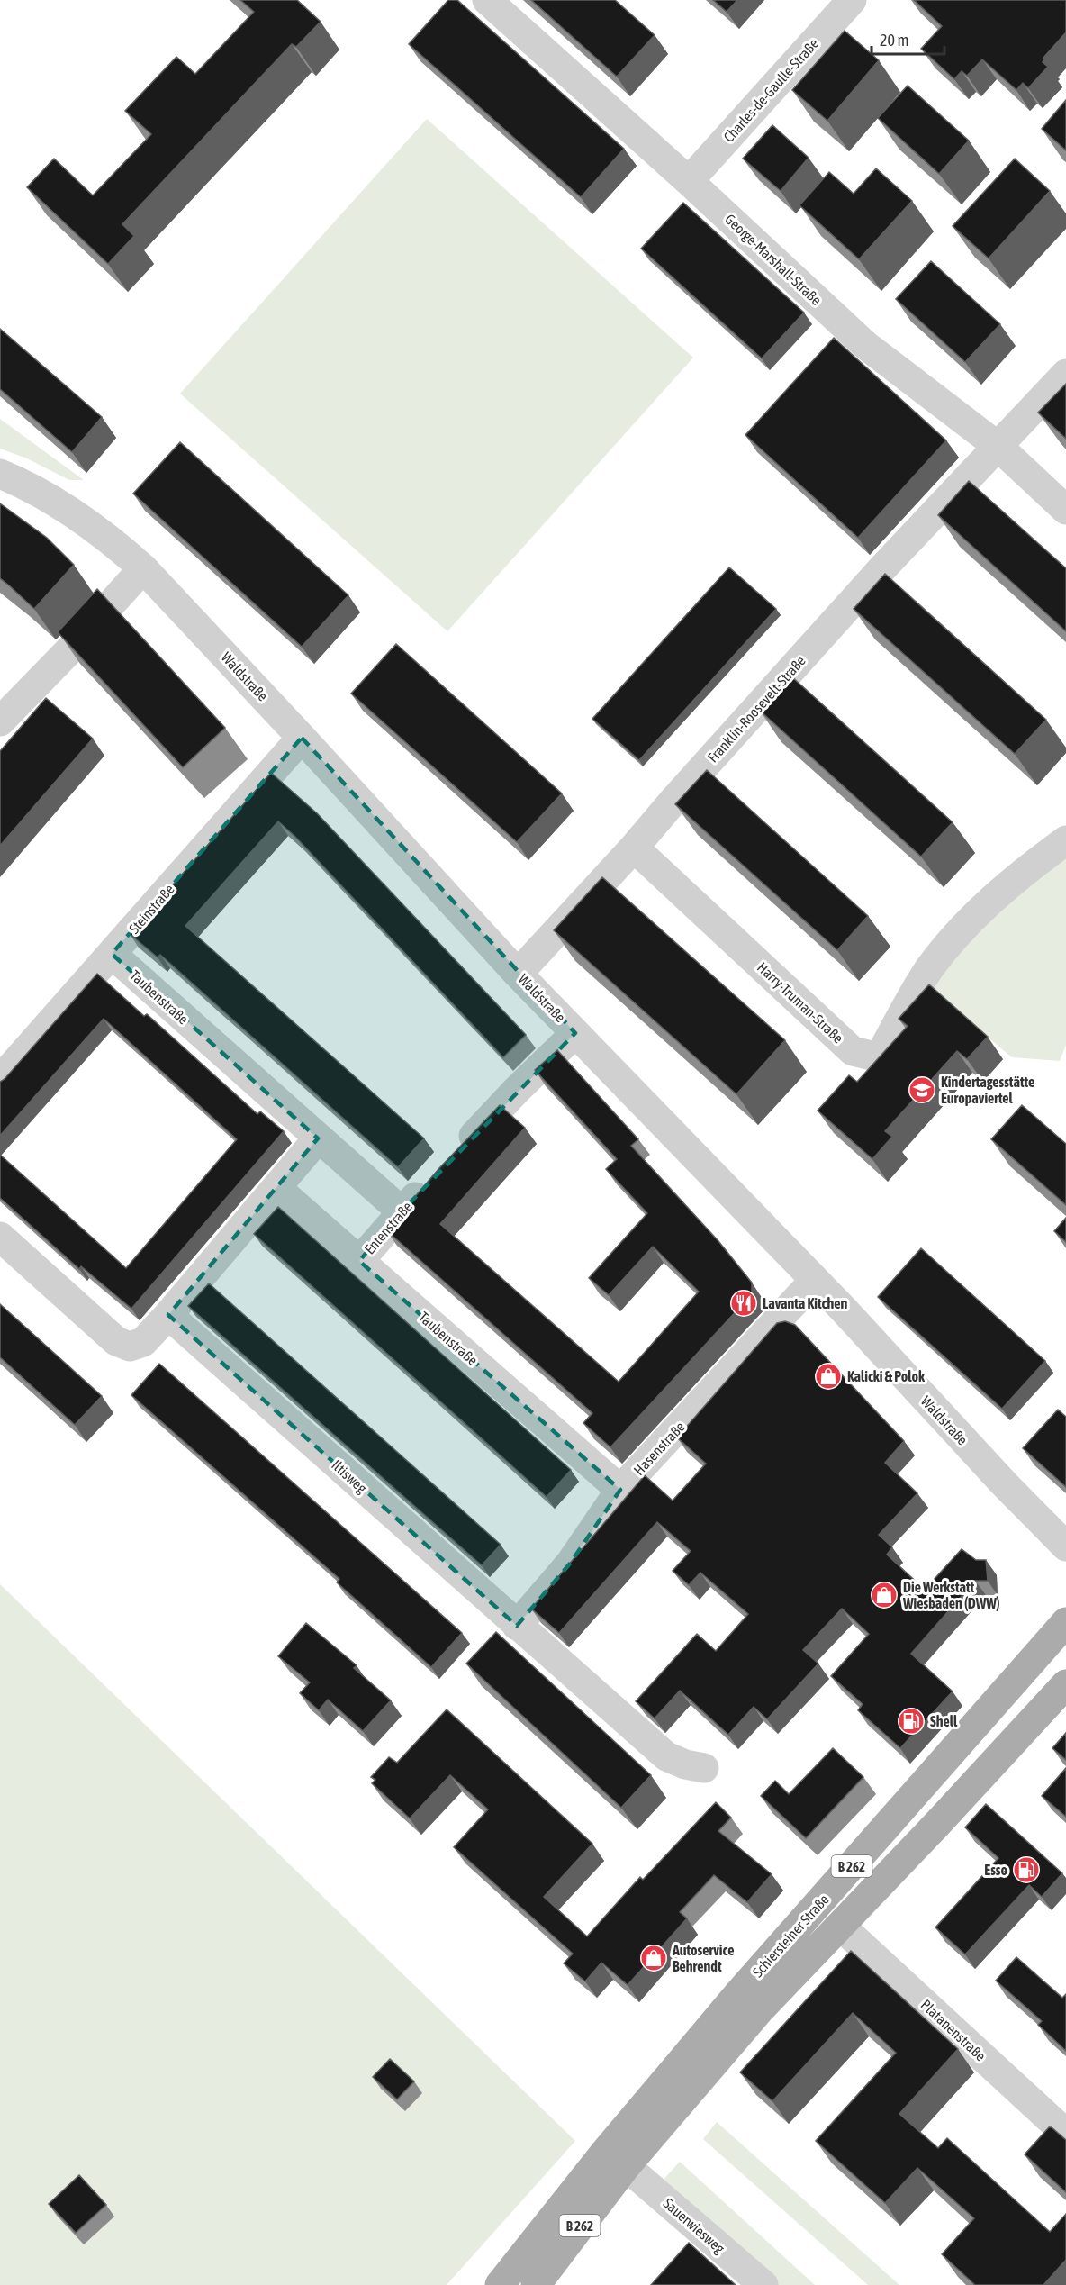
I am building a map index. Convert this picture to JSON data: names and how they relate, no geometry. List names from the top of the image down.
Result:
{
  "streets": {
    "main road": ["B 262", "Schiersteiner Straße"],
    "street": [
      "Charles-de-Gaulle-Straße",
      "George-Marshall-Straße",
      "Waldstraße",
      "Franklin-Roosevelt-Straße",
      "Steinstraße",
      "Taubenstraße",
      "Harry-Truman-Straße",
      "Entenstraße",
      "Hasenstraße",
      "Iltisweg",
      "Platanenstraße",
      "Sauerwiesweg"
    ]
  },
  "crossings": [
    ["Charles-de-Gaulle-Straße", "George-Marshall-Straße"],
    ["George-Marshall-Straße", "Franklin-Roosevelt-Straße"],
    ["Waldstraße", "Franklin-Roosevelt-Straße"],
    ["Waldstraße", "Steinstraße"],
    ["Waldstraße", "Hasenstraße"],
    ["Franklin-Roosevelt-Straße", "Harry-Truman-Straße"],
    ["Steinstraße", "Taubenstraße"],
    ["Taubenstraße", "Entenstraße"],
    ["Taubenstraße", "Hasenstraße"],
    ["Hasenstraße", "Iltisweg"],
    ["B 262", "Schiersteiner Straße"],
    ["B 262", "Sauerwiesweg"],
    ["Schiersteiner Straße", "Platanenstraße"],
    ["Schiersteiner Straße", "Sauerwiesweg"]
  ],
  "places": {
    "school or university": ["Kindertagesstätte Europaviertel"],
    "restaurant": ["Lavanta Kitchen"],
    "shop": ["Kalicki & Polok", "Die Werkstatt Wiesbaden (DWW)", "Autoservice Behrendt"],
    "fuel station": ["Shell", "Esso"]
  },
  "scale_bar": "20 m"
}
